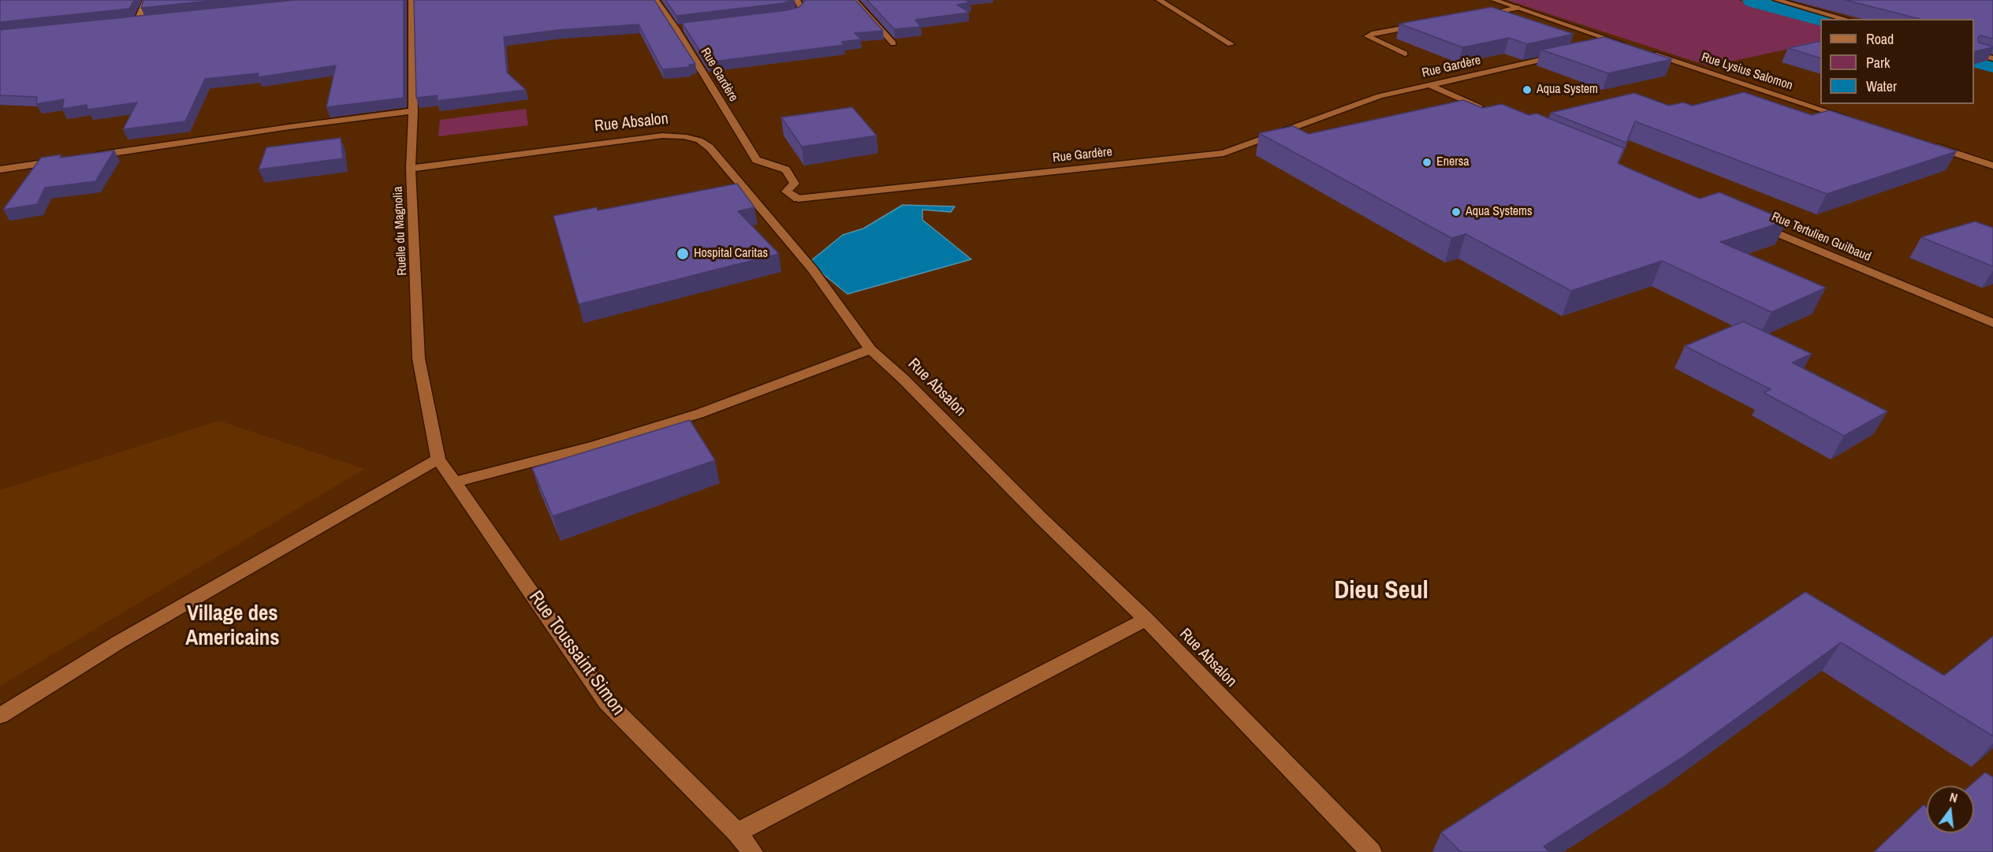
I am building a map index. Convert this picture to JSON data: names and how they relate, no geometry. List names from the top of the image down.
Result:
{
  "streets": {
    "street": [
      "Rue Gardère",
      "Rue Lysius Salomon",
      "Rue Absalon",
      "Ruelle du Magnolia",
      "Rue Tertulien Guilbaud",
      "Rue Toussaint Simon"
    ]
  },
  "crossings": [
    ["Rue Absalon", "Ruelle du Magnolia"],
    ["Ruelle du Magnolia", "Rue Toussaint Simon"]
  ],
  "districts": ["Dieu Seul", "Village des Americains"],
  "places": [
    "Aqua System",
    "Enersa",
    "Aqua Systems",
    "Hospital Caritas"
  ],
  "legend": ["Road", "Park", "Water"],
  "north": "top"
}
